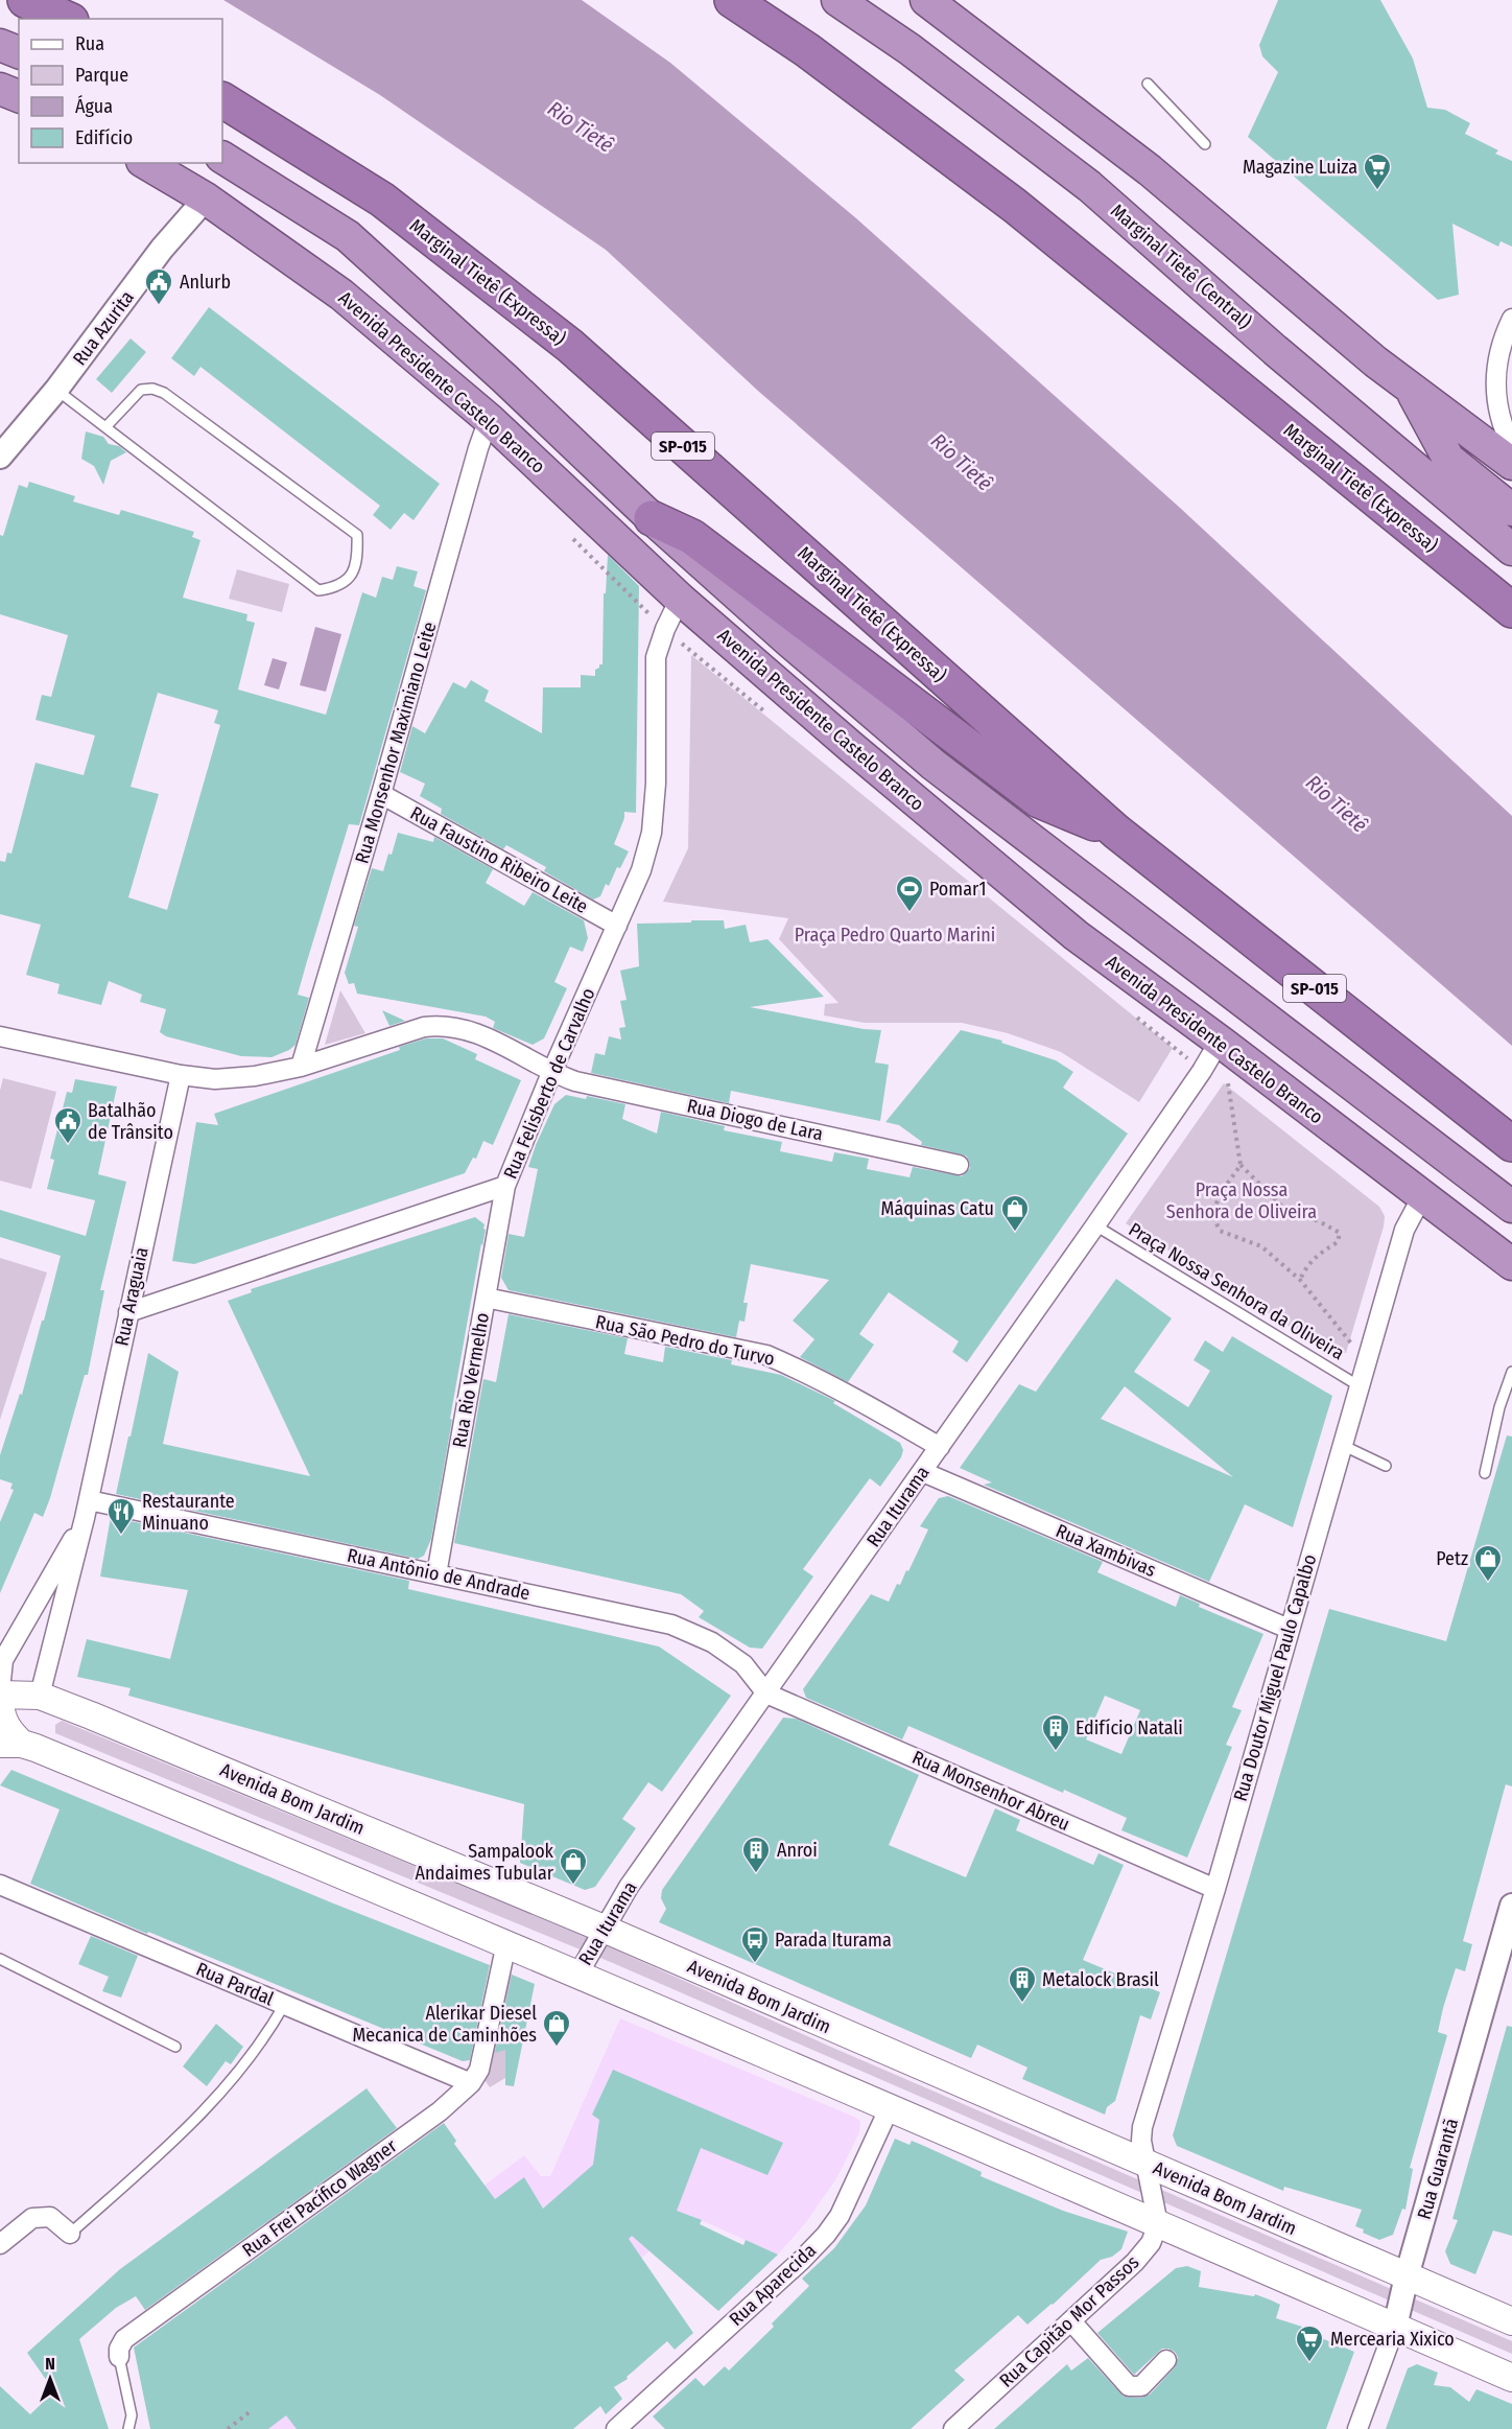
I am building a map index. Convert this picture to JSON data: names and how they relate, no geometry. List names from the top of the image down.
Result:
{
  "streets": {
    "highway": [
      "Marginal Tietê (Central)",
      "Marginal Tietê (Expressa)",
      "Avenida Presidente Castelo Branco",
      "SP-015"
    ],
    "main road": ["Avenida Bom Jardim"],
    "street": [
      "Rua Azurita",
      "Rua Monsenhor Maximiano Leite",
      "Rua Faustino Ribeiro Leite",
      "Rua Felisberto de Carvalho",
      "Rua Diogo de Lara",
      "Rua Araguaia",
      "Rua São Pedro do Turvo",
      "Rua Rio Vermelho",
      "Rua Iturama",
      "Rua Xambivas",
      "Rua Antônio de Andrade",
      "Rua Doutor Miguel Paulo Capalbo",
      "Rua Monsenhor Abreu",
      "Rua Pardal",
      "Rua Guarantã",
      "Rua Frei Pacífico Wagner",
      "Rua Aparecida",
      "Rua Capitão Mor Passos"
    ],
    "lane": ["Praça Nossa Senhora da Oliveira"]
  },
  "crossings": [
    ["Rua Azurita", "Avenida Presidente Castelo Branco"],
    ["Avenida Presidente Castelo Branco", "Rua Monsenhor Maximiano Leite"],
    ["Avenida Presidente Castelo Branco", "Rua Felisberto de Carvalho"],
    ["Avenida Presidente Castelo Branco", "Rua Iturama"],
    ["Avenida Presidente Castelo Branco", "Rua Doutor Miguel Paulo Capalbo"],
    ["Rua Monsenhor Maximiano Leite", "Rua Faustino Ribeiro Leite"],
    ["Rua Monsenhor Maximiano Leite", "Rua Diogo de Lara"],
    ["Rua Faustino Ribeiro Leite", "Rua Felisberto de Carvalho"],
    ["Rua Felisberto de Carvalho", "Rua Diogo de Lara"],
    ["Rua Felisberto de Carvalho", "Rua Araguaia"],
    ["Rua Felisberto de Carvalho", "Rua Rio Vermelho"],
    ["Rua Diogo de Lara", "Rua Araguaia"],
    ["Praça Nossa Senhora da Oliveira", "Rua Iturama"],
    ["Praça Nossa Senhora da Oliveira", "Rua Doutor Miguel Paulo Capalbo"],
    ["Rua Araguaia", "Rua Antônio de Andrade"],
    ["Rua Araguaia", "Avenida Bom Jardim"],
    ["Rua São Pedro do Turvo", "Rua Rio Vermelho"],
    ["Rua São Pedro do Turvo", "Rua Iturama"],
    ["Rua Rio Vermelho", "Rua Antônio de Andrade"],
    ["Rua Iturama", "Rua Xambivas"],
    ["Rua Iturama", "Rua Antônio de Andrade"],
    ["Rua Iturama", "Rua Monsenhor Abreu"],
    ["Rua Iturama", "Avenida Bom Jardim"],
    ["Rua Xambivas", "Rua Doutor Miguel Paulo Capalbo"],
    ["Rua Antônio de Andrade", "Rua Monsenhor Abreu"],
    ["Rua Doutor Miguel Paulo Capalbo", "Rua Monsenhor Abreu"],
    ["Rua Doutor Miguel Paulo Capalbo", "Avenida Bom Jardim"],
    ["Avenida Bom Jardim", "Rua Guarantã"],
    ["Rua Pardal", "Rua Frei Pacífico Wagner"]
  ],
  "water": ["Rio Tietê"],
  "parks": ["Praça Pedro Quarto Marini", "Praça Nossa Senhora de Oliveira"],
  "places": {
    "supermarket": ["Magazine Luiza", "Mercearia Xixico"],
    "public building": ["Anlurb", "Batalhão de Trânsito"],
    "sports": ["Pomar1"],
    "shop": [
      "Máquinas Catu",
      "Petz",
      "Sampalook Andaimes Tubular",
      "Alerikar Diesel Mecanica de Caminhões"
    ],
    "restaurant": ["Restaurante Minuano"],
    "building": ["Edifício Natali", "Anroi", "Metalock Brasil"],
    "bus stop": ["Parada Iturama"]
  },
  "legend": [
    "Rua",
    "Parque",
    "Água",
    "Edifício"
  ],
  "north": "top"
}
